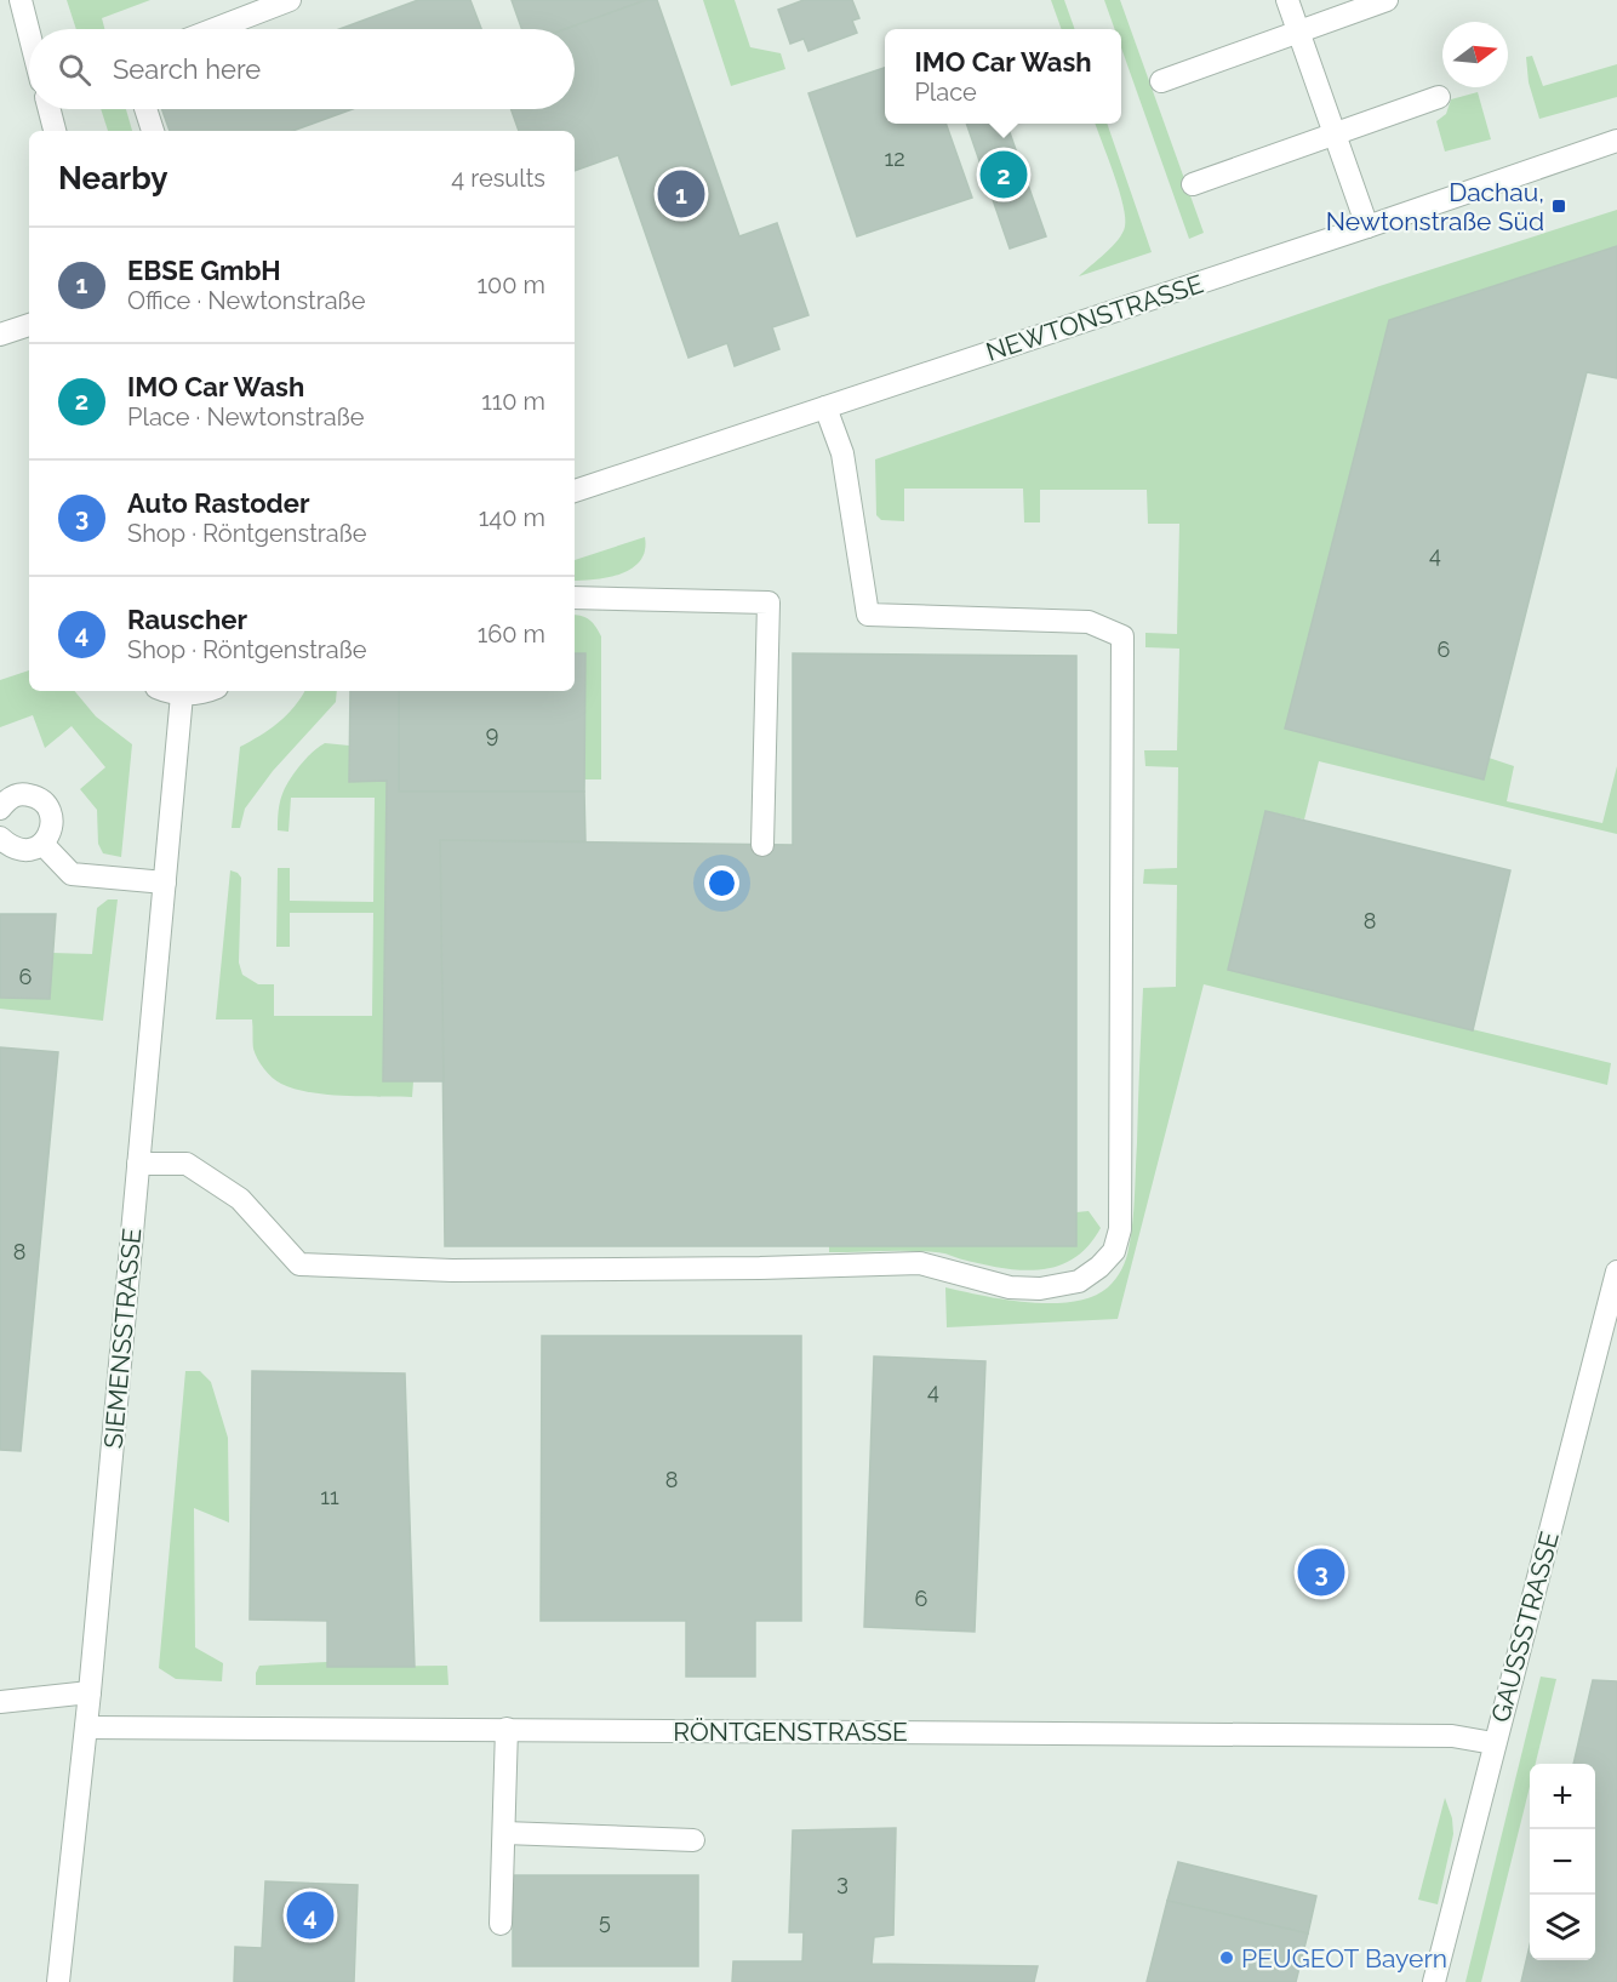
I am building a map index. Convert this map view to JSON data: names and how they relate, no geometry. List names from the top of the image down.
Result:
{
  "streets": {
    "street": [
      "NEWTONSTRASSE",
      "SIEMENSSTRASSE",
      "GAUSSSTRASSE",
      "RÖNTGENSTRASSE"
    ]
  },
  "crossings": [
    ["SIEMENSSTRASSE", "RÖNTGENSTRASSE"],
    ["GAUSSSTRASSE", "RÖNTGENSTRASSE"]
  ],
  "places": {
    "transit": ["Dachau, Newtonstraße Süd"],
    "other": ["PEUGEOT Bayern"]
  },
  "house_numbers": [
    "12",
    "4",
    "6",
    "9",
    "8",
    "6",
    "8",
    "4",
    "8",
    "11",
    "6",
    "3",
    "5"
  ],
  "north": "right",
  "page": {
    "popup": ["IMO Car Wash", "Place"],
    "search": "Search here",
    "heading": ["Nearby", "4 results"],
    "pins": [
      "2",
      "1",
      "3",
      "4"
    ],
    "list": [
      {
        "mark": "1",
        "name": "EBSE GmbH",
        "note": "Office · Newtonstraße",
        "value": "100 m"
      },
      {
        "mark": "2",
        "name": "IMO Car Wash",
        "note": "Place · Newtonstraße",
        "value": "110 m"
      },
      {
        "mark": "3",
        "name": "Auto Rastoder",
        "note": "Shop · Röntgenstraße",
        "value": "140 m"
      },
      {
        "mark": "4",
        "name": "Rauscher",
        "note": "Shop · Röntgenstraße",
        "value": "160 m"
      }
    ],
    "map_buttons": ["+", "−"]
  }
}
